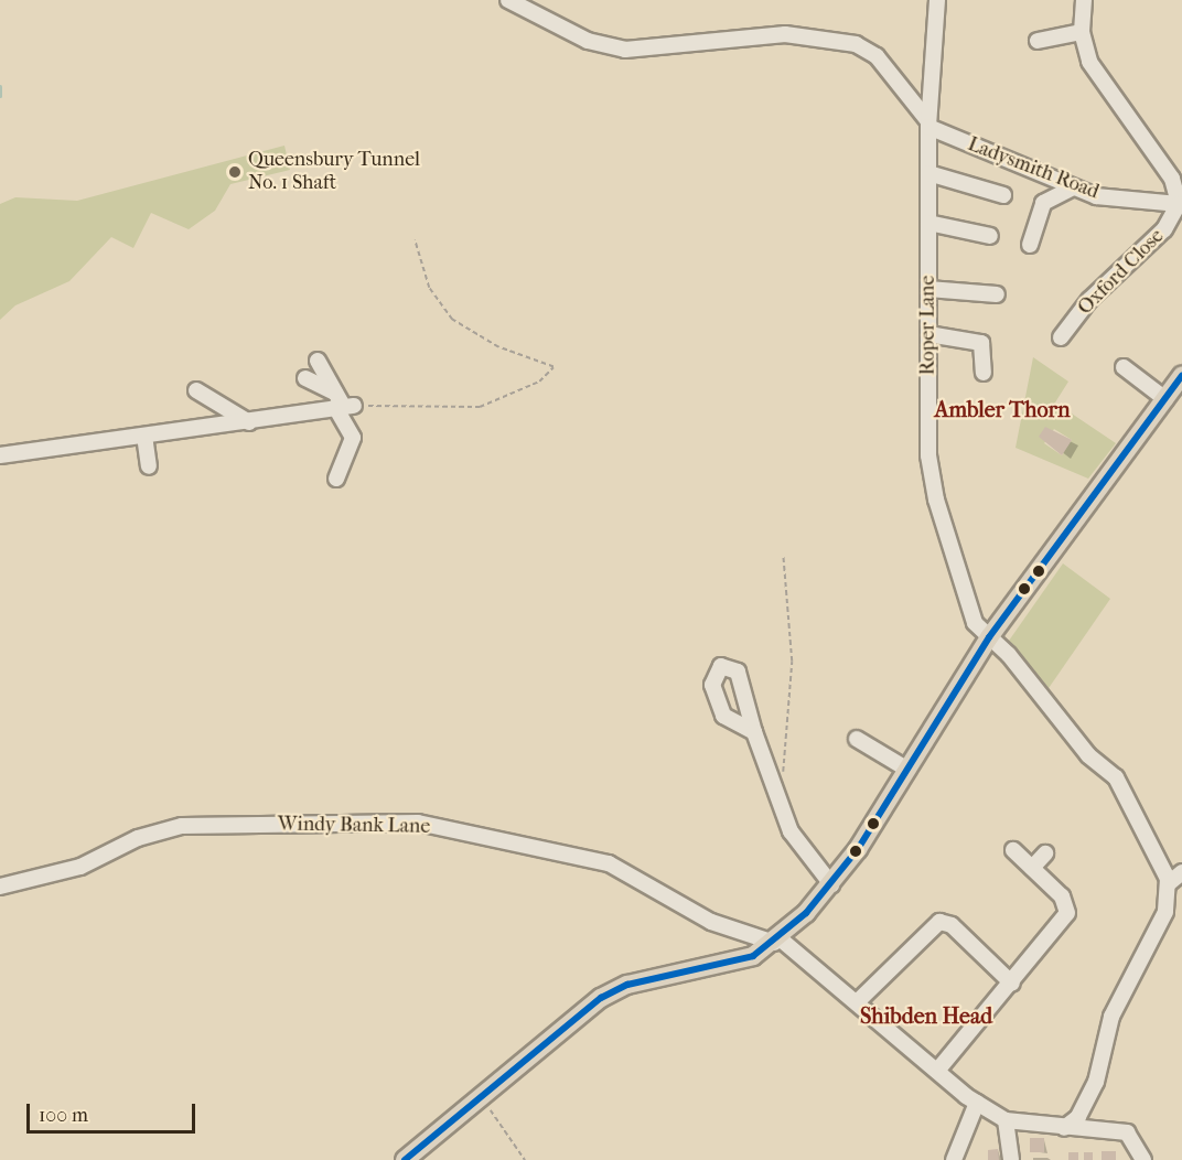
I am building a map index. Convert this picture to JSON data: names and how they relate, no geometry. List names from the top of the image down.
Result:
{
  "streets": {
    "street": [
      "Ladysmith Road",
      "Oxford Close",
      "Roper Lane",
      "Windy Bank Lane"
    ]
  },
  "crossings": [
    ["Ladysmith Road", "Oxford Close"],
    ["Ladysmith Road", "Roper Lane"]
  ],
  "districts": ["Ambler Thorn", "Shibden Head"],
  "places": ["Queensbury Tunnel No. 1 Shaft"],
  "scale_bar": "100 m"
}
